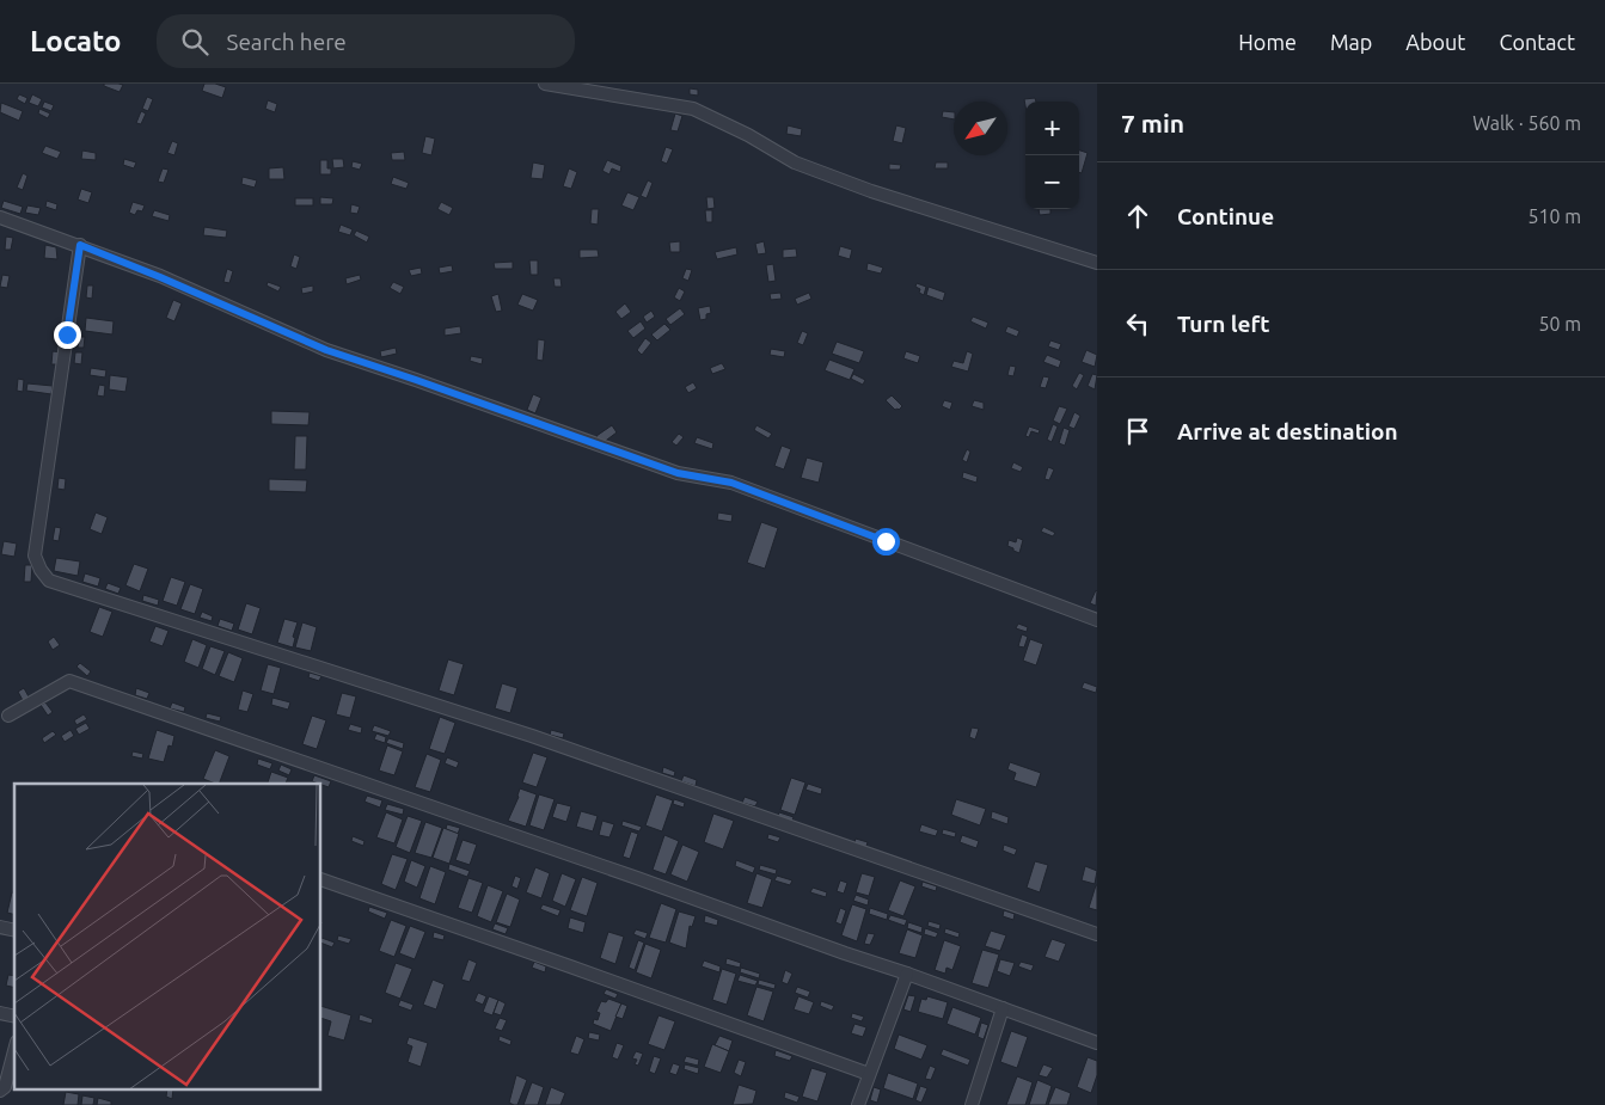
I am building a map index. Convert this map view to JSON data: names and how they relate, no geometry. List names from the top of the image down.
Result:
{
  "north": "bottom left",
  "page": {
    "header": "Locato",
    "search": "Search here",
    "nav": [
      "Home",
      "Map",
      "About",
      "Contact"
    ],
    "heading": ["7 min", "Walk · 560 m"],
    "map_buttons": ["+", "−"],
    "list": [
      ["Continue", "510 m"],
      ["Turn left", "50 m"],
      "Arrive at destination"
    ]
  }
}
